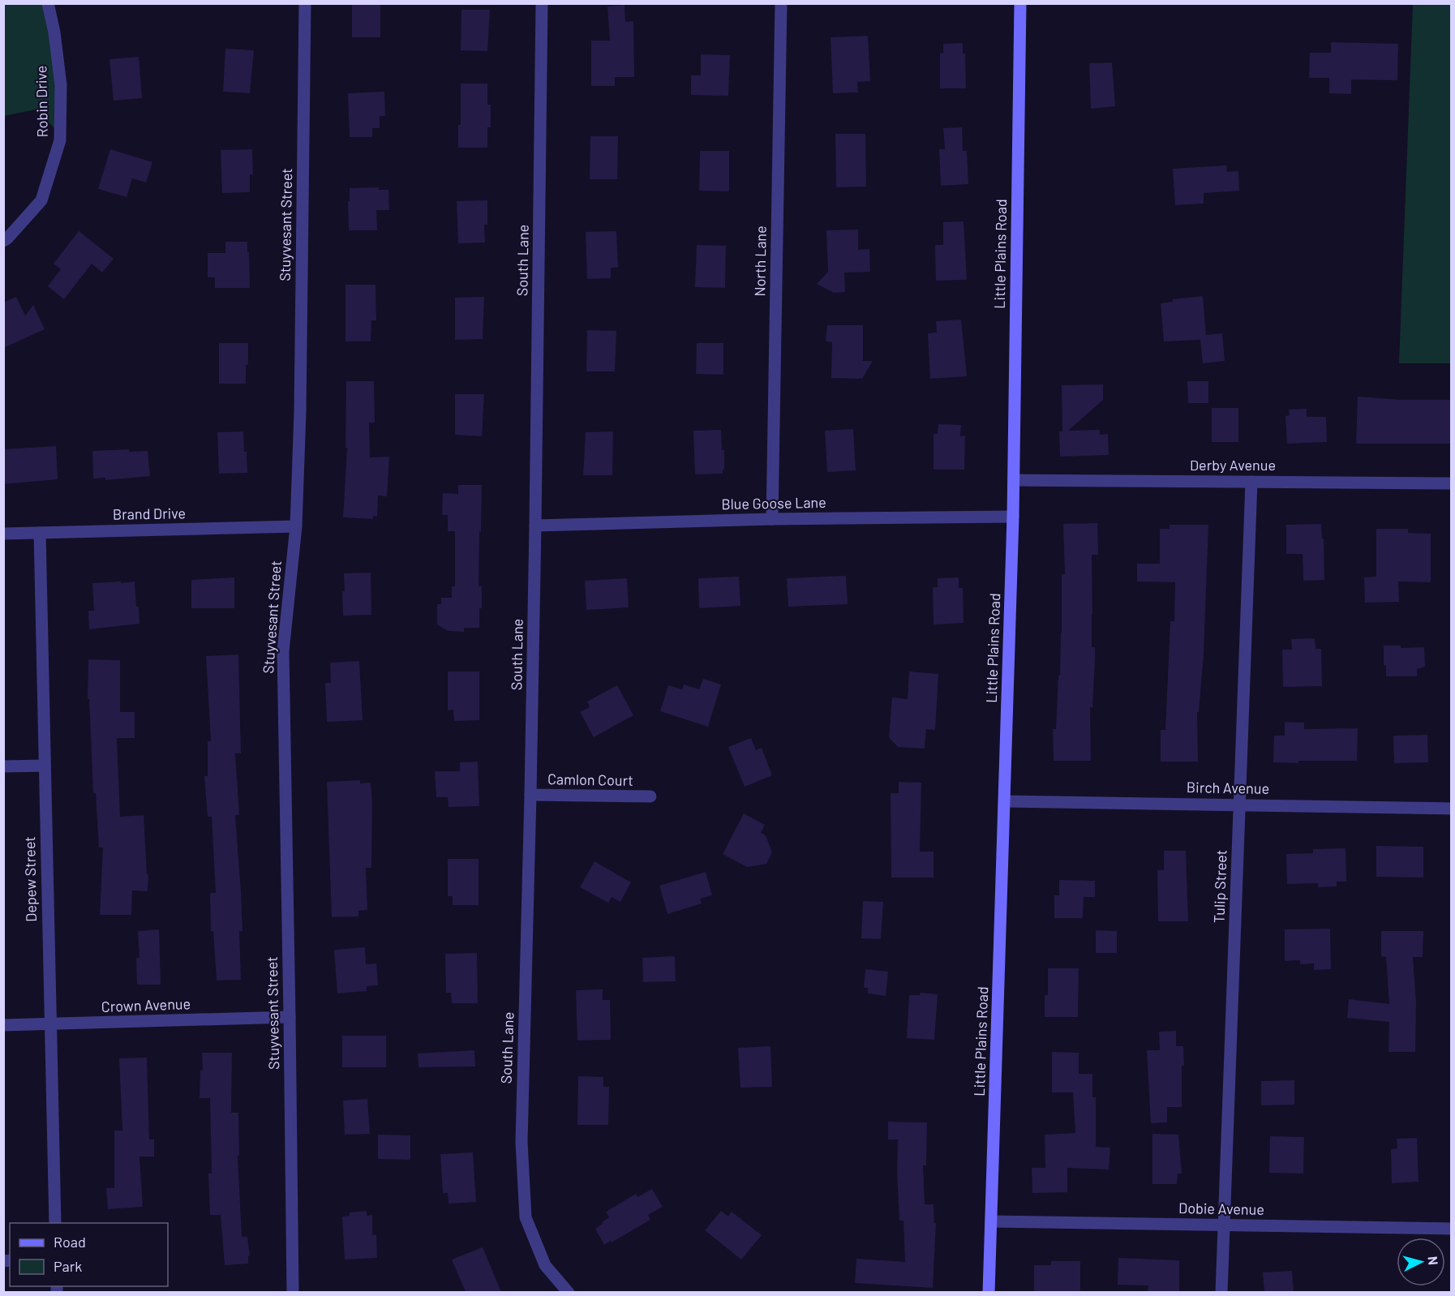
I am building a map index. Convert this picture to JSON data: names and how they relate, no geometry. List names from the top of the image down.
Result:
{
  "streets": {
    "street": [
      "Robin Drive",
      "Stuyvesant Street",
      "Little Plains Road",
      "South Lane",
      "North Lane",
      "Derby Avenue",
      "Blue Goose Lane",
      "Brand Drive",
      "Camlon Court",
      "Birch Avenue",
      "Depew Street",
      "Tulip Street",
      "Crown Avenue",
      "Dobie Avenue"
    ]
  },
  "crossings": [
    ["Stuyvesant Street", "Brand Drive"],
    ["Stuyvesant Street", "Crown Avenue"],
    ["Little Plains Road", "Derby Avenue"],
    ["Little Plains Road", "Blue Goose Lane"],
    ["Little Plains Road", "Birch Avenue"],
    ["Little Plains Road", "Dobie Avenue"],
    ["South Lane", "Blue Goose Lane"],
    ["South Lane", "Camlon Court"],
    ["North Lane", "Blue Goose Lane"],
    ["Derby Avenue", "Tulip Street"],
    ["Brand Drive", "Depew Street"],
    ["Birch Avenue", "Tulip Street"],
    ["Depew Street", "Crown Avenue"],
    ["Tulip Street", "Dobie Avenue"]
  ],
  "legend": ["Road", "Park"],
  "north": "right"
}
